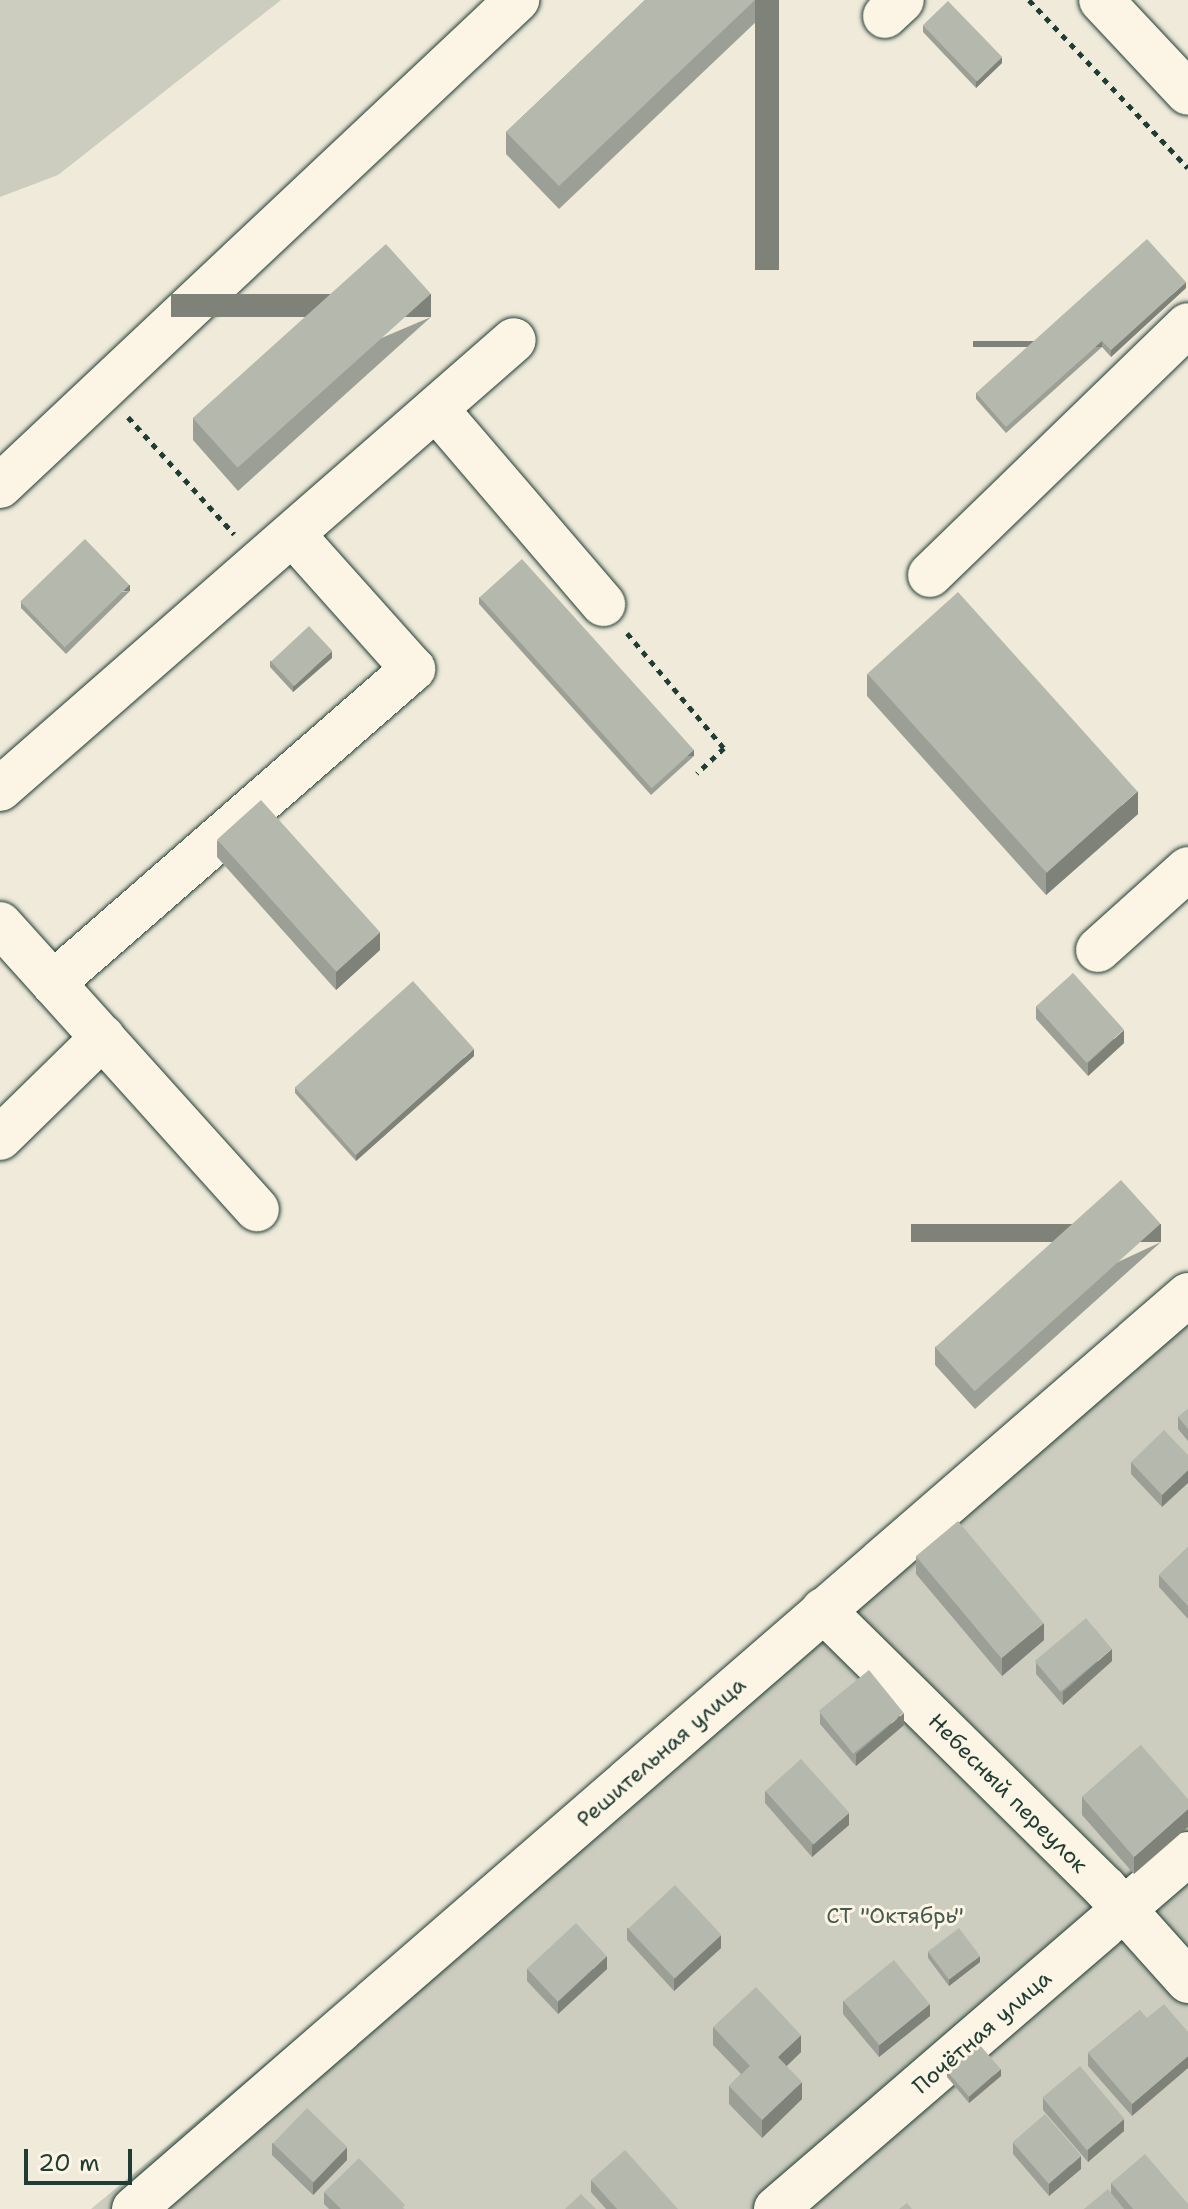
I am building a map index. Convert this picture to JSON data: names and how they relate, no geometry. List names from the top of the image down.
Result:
{
  "streets": {
    "main road": ["Решительная улица", "Небесный переулок", "Почётная улица"]
  },
  "crossings": [
    ["Решительная улица", "Небесный переулок"],
    ["Небесный переулок", "Почётная улица"]
  ],
  "parks": ["СТ \"Октябрь\""],
  "scale_bar": "20 m"
}
